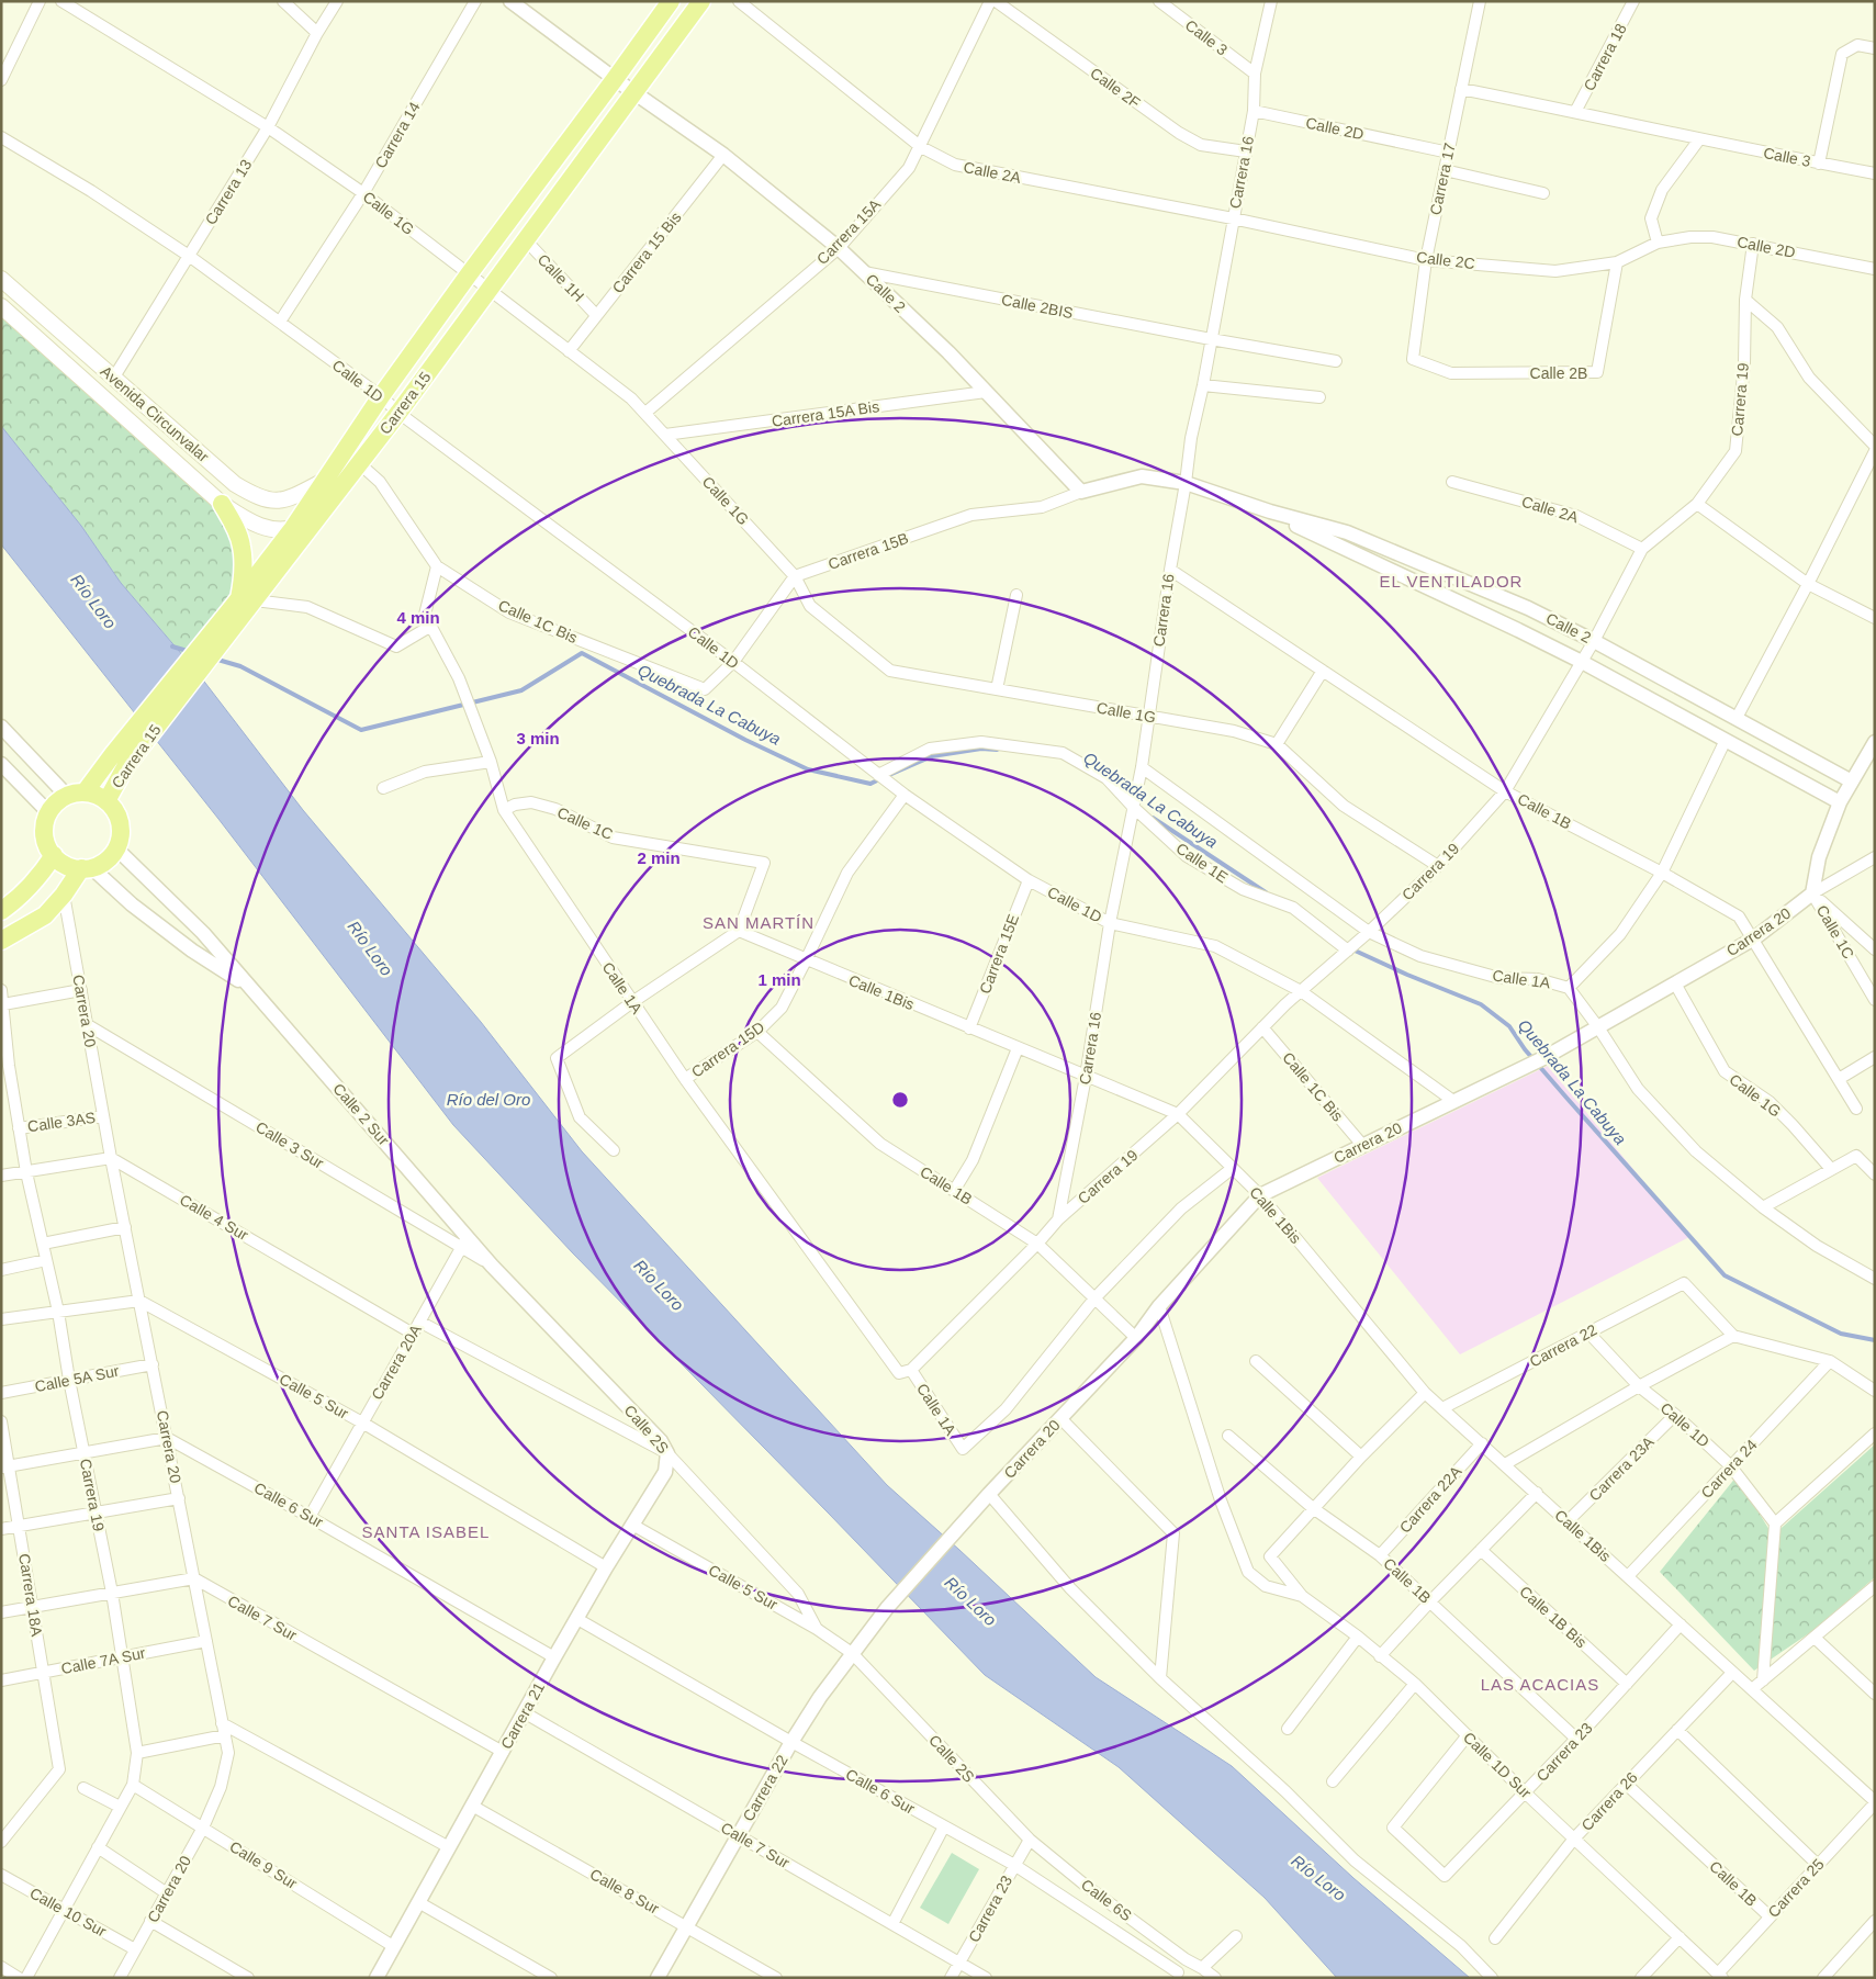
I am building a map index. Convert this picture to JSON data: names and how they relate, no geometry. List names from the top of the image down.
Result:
{
  "streets": {
    "main road": ["Carrera 15", "Avenida Circunvalar"],
    "street": [
      "Calle 3",
      "Carrera 18",
      "Calle 2F",
      "Calle 2D",
      "Carrera 14",
      "Calle 2A",
      "Carrera 16",
      "Carrera 17",
      "Carrera 13",
      "Calle 1G",
      "Carrera 15A",
      "Carrera 15 Bis",
      "Calle 2C",
      "Calle 1H",
      "Calle 2",
      "Calle 2BIS",
      "Calle 2B",
      "Calle 1D",
      "Carrera 19",
      "Carrera 15A Bis",
      "Carrera 15B",
      "Calle 1C Bis",
      "Calle 1B",
      "Calle 1C",
      "Calle 1E",
      "Carrera 20",
      "Carrera 15E",
      "Calle 1A",
      "Calle 1Bis",
      "Carrera 15D",
      "Calle 2 Sur",
      "Calle 3AS",
      "Calle 3 Sur",
      "Calle 4 Sur",
      "Carrera 22",
      "Carrera 20A",
      "Calle 5A Sur",
      "Calle 5 Sur",
      "Calle 2S",
      "Carrera 23A",
      "Carrera 24",
      "Carrera 22A",
      "Calle 6 Sur",
      "Carrera 18A",
      "Calle 1B Bis",
      "Calle 7 Sur",
      "Calle 7A Sur",
      "Carrera 21",
      "Carrera 23",
      "Calle 1D Sur",
      "Carrera 26",
      "Calle 9 Sur",
      "Carrera 25",
      "Calle 8 Sur",
      "Calle 6S",
      "Calle 10 Sur"
    ]
  },
  "crossings": [
    ["Calle 3", "Carrera 18"],
    ["Calle 3", "Carrera 16"],
    ["Calle 2F", "Carrera 16"],
    ["Calle 2D", "Carrera 16"],
    ["Calle 2D", "Carrera 17"],
    ["Calle 2D", "Calle 2C"],
    ["Calle 2D", "Carrera 19"],
    ["Carrera 14", "Calle 1G"],
    ["Carrera 14", "Calle 1D"],
    ["Calle 2A", "Carrera 16"],
    ["Calle 2A", "Carrera 15A"],
    ["Calle 2A", "Calle 2C"],
    ["Calle 2A", "Carrera 19"],
    ["Carrera 16", "Calle 1G"],
    ["Carrera 16", "Calle 2C"],
    ["Carrera 16", "Calle 2"],
    ["Carrera 16", "Calle 2BIS"],
    ["Carrera 16", "Calle 1D"],
    ["Carrera 16", "Carrera 19"],
    ["Carrera 16", "Calle 1B"],
    ["Carrera 16", "Calle 1E"],
    ["Carrera 16", "Calle 1A"],
    ["Carrera 16", "Calle 1Bis"],
    ["Carrera 17", "Calle 2C"],
    ["Carrera 17", "Calle 2B"],
    ["Carrera 13", "Calle 1G"],
    ["Carrera 13", "Calle 1D"],
    ["Carrera 13", "Avenida Circunvalar"],
    ["Calle 1G", "Carrera 15A"],
    ["Calle 1G", "Carrera 15 Bis"],
    ["Calle 1G", "Carrera 19"],
    ["Calle 1G", "Carrera 15"],
    ["Calle 1G", "Carrera 15A Bis"],
    ["Calle 1G", "Carrera 15B"],
    ["Calle 1G", "Carrera 20"],
    ["Carrera 15A", "Calle 2"],
    ["Carrera 15 Bis", "Calle 1H"],
    ["Carrera 15 Bis", "Calle 2"],
    ["Calle 2C", "Calle 2B"],
    ["Calle 1H", "Carrera 15"],
    ["Calle 2", "Calle 2BIS"],
    ["Calle 2", "Carrera 19"],
    ["Calle 2", "Carrera 15"],
    ["Calle 2", "Carrera 15A Bis"],
    ["Calle 2", "Carrera 15B"],
    ["Calle 1D", "Carrera 19"],
    ["Calle 1D", "Carrera 15"],
    ["Calle 1D", "Calle 1C Bis"],
    ["Calle 1D", "Calle 1E"],
    ["Calle 1D", "Carrera 20"],
    ["Calle 1D", "Carrera 15E"],
    ["Calle 1D", "Carrera 15D"],
    ["Calle 1D", "Carrera 22"],
    ["Calle 1D", "Carrera 23A"],
    ["Calle 1D", "Carrera 24"],
    ["Carrera 19", "Calle 1C Bis"],
    ["Carrera 19", "Calle 1B"],
    ["Carrera 19", "Calle 1E"],
    ["Carrera 19", "Calle 1A"],
    ["Carrera 19", "Calle 1Bis"],
    ["Carrera 19", "Calle 3AS"],
    ["Carrera 19", "Calle 5A Sur"],
    ["Carrera 19", "Calle 7A Sur"],
    ["Carrera 19", "Calle 9 Sur"],
    ["Carrera 19", "Calle 10 Sur"],
    ["Carrera 15", "Avenida Circunvalar"],
    ["Carrera 15", "Calle 1C Bis"],
    ["Carrera 15", "Calle 2 Sur"],
    ["Calle 1C Bis", "Carrera 20"],
    ["Calle 1C Bis", "Calle 1A"],
    ["Calle 1B", "Carrera 20"],
    ["Calle 1B", "Calle 1A"],
    ["Calle 1B", "Carrera 15D"],
    ["Calle 1B", "Carrera 22A"],
    ["Calle 1B", "Carrera 23"],
    ["Calle 1B", "Calle 1D Sur"],
    ["Calle 1B", "Carrera 26"],
    ["Calle 1B", "Carrera 25"],
    ["Calle 1C", "Carrera 20"],
    ["Calle 1C", "Calle 1A"],
    ["Calle 1C", "Calle 1Bis"],
    ["Carrera 20", "Calle 1A"],
    ["Carrera 20", "Calle 1Bis"],
    ["Carrera 20", "Calle 3AS"],
    ["Carrera 20", "Calle 3 Sur"],
    ["Carrera 20", "Calle 4 Sur"],
    ["Carrera 20", "Carrera 22"],
    ["Carrera 20", "Calle 5A Sur"],
    ["Carrera 20", "Calle 5 Sur"],
    ["Carrera 20", "Calle 6 Sur"],
    ["Carrera 20", "Calle 7 Sur"],
    ["Carrera 20", "Calle 7A Sur"],
    ["Carrera 20", "Calle 9 Sur"],
    ["Carrera 20", "Calle 10 Sur"],
    ["Carrera 15E", "Calle 1Bis"],
    ["Calle 1A", "Carrera 15D"],
    ["Calle 1Bis", "Carrera 15D"],
    ["Calle 1Bis", "Carrera 22"],
    ["Calle 1Bis", "Carrera 23A"],
    ["Calle 1Bis", "Carrera 24"],
    ["Calle 1Bis", "Carrera 22A"],
    ["Calle 1Bis", "Carrera 23"],
    ["Calle 1Bis", "Carrera 26"],
    ["Calle 1Bis", "Carrera 25"],
    ["Calle 2 Sur", "Calle 3 Sur"],
    ["Calle 2 Sur", "Carrera 20A"],
    ["Calle 2 Sur", "Calle 2S"],
    ["Calle 3 Sur", "Carrera 20A"],
    ["Calle 3 Sur", "Calle 2S"],
    ["Calle 4 Sur", "Carrera 20A"],
    ["Carrera 22", "Calle 5 Sur"],
    ["Carrera 22", "Calle 2S"],
    ["Carrera 22", "Calle 6 Sur"],
    ["Carrera 22", "Calle 7 Sur"],
    ["Carrera 22", "Calle 8 Sur"],
    ["Carrera 20A", "Calle 5 Sur"],
    ["Carrera 20A", "Calle 2S"],
    ["Carrera 20A", "Calle 6 Sur"],
    ["Calle 5 Sur", "Calle 2S"],
    ["Calle 5 Sur", "Carrera 21"],
    ["Calle 2S", "Carrera 21"],
    ["Calle 2S", "Carrera 23"],
    ["Calle 2S", "Calle 6S"],
    ["Calle 6 Sur", "Carrera 21"],
    ["Calle 6 Sur", "Carrera 23"],
    ["Carrera 18A", "Calle 7A Sur"],
    ["Calle 1B Bis", "Carrera 23"],
    ["Calle 7 Sur", "Carrera 21"],
    ["Calle 7 Sur", "Carrera 23"],
    ["Carrera 21", "Calle 9 Sur"],
    ["Carrera 21", "Calle 8 Sur"],
    ["Carrera 23", "Calle 1D Sur"],
    ["Carrera 23", "Calle 6S"],
    ["Calle 1D Sur", "Carrera 26"],
    ["Calle 1D Sur", "Carrera 25"]
  ],
  "districts": [
    "EL VENTILADOR",
    "SAN MARTÍN",
    "SANTA ISABEL",
    "LAS ACACIAS"
  ],
  "water": ["Río Loro", "Quebrada La Cabuya", "Río del Oro"],
  "rings": [
    "4 min",
    "3 min",
    "2 min",
    "1 min"
  ]
}
